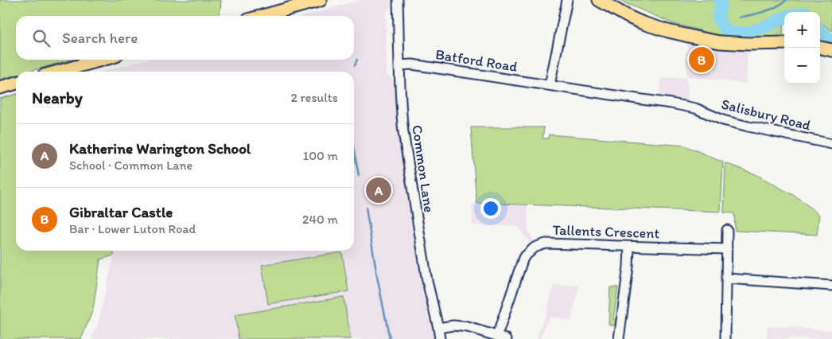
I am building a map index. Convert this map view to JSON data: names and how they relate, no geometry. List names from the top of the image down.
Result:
{
  "streets": {
    "street": [
      "Batford Road",
      "Salisbury Road",
      "Common Lane",
      "Tallents Crescent"
    ]
  },
  "crossings": [
    ["Batford Road", "Salisbury Road"],
    ["Batford Road", "Common Lane"]
  ],
  "page": {
    "map_buttons": ["+", "−"],
    "search": "Search here",
    "pins": ["B", "A"],
    "heading": ["Nearby", "2 results"],
    "list": [
      {
        "mark": "A",
        "name": "Katherine Warington School",
        "note": "School · Common Lane",
        "value": "100 m"
      },
      {
        "mark": "B",
        "name": "Gibraltar Castle",
        "note": "Bar · Lower Luton Road",
        "value": "240 m"
      }
    ]
  }
}
